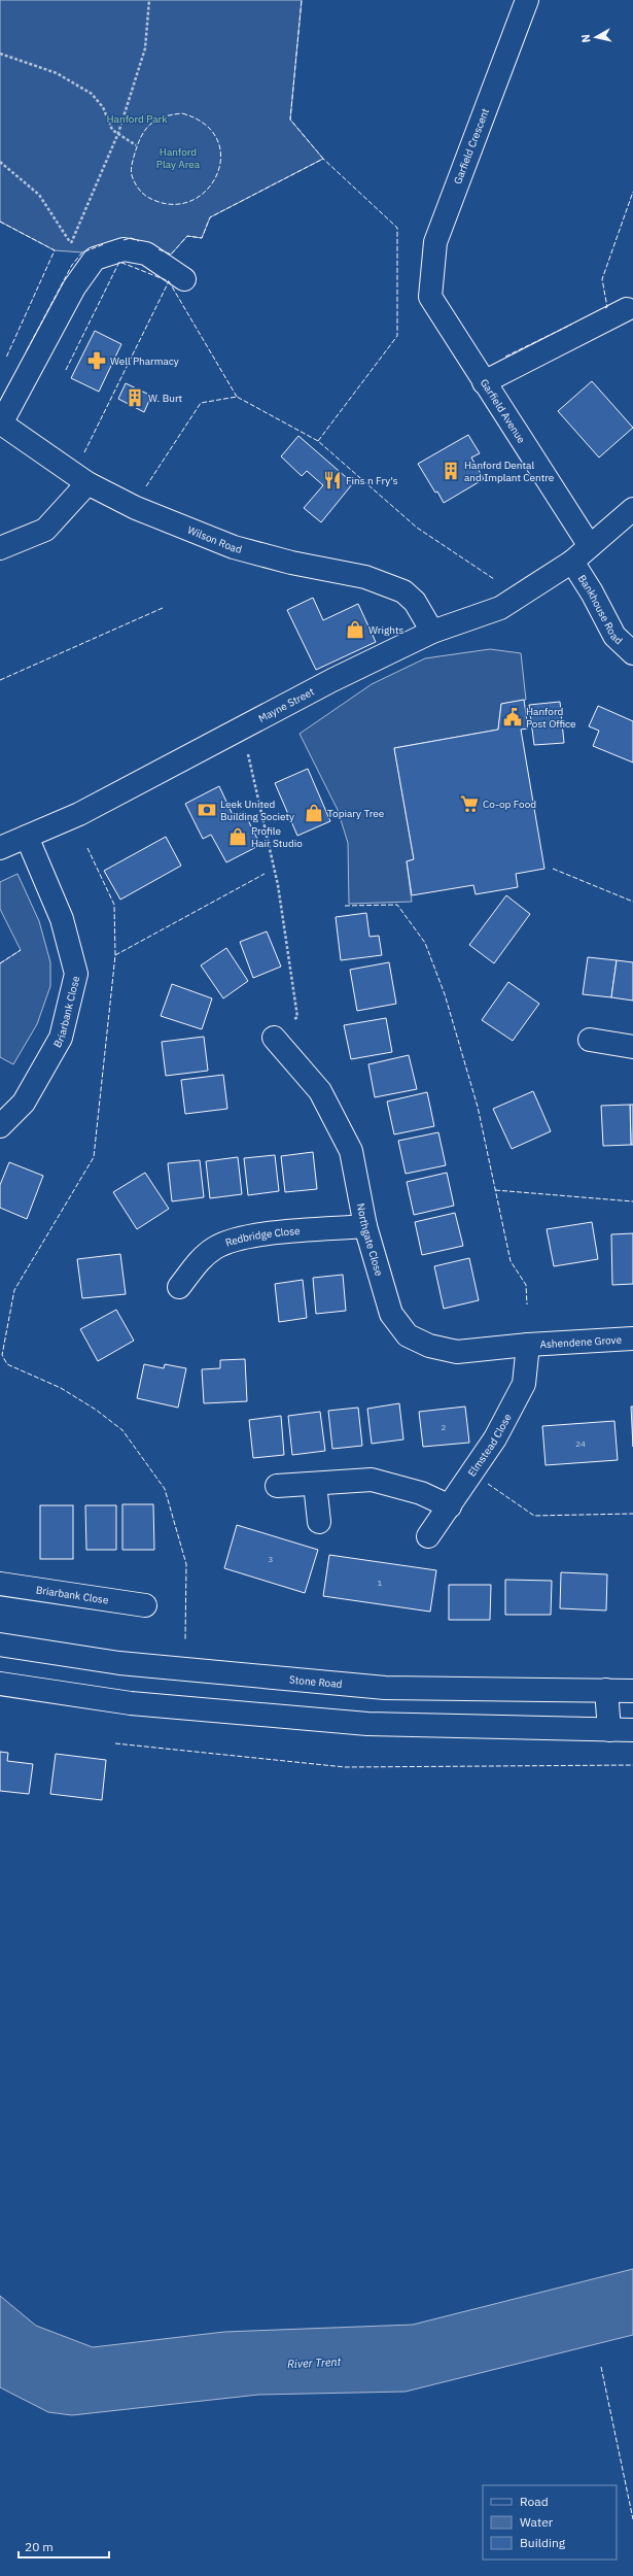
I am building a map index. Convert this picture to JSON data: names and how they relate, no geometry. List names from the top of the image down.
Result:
{
  "streets": {
    "main road": [
      "Garfield Crescent",
      "Garfield Avenue",
      "Wilson Road",
      "Bankhouse Road",
      "Mayne Street",
      "Briarbank Close",
      "Redbridge Close",
      "Northgate Close",
      "Ashendene Grove",
      "Elmstead Close",
      "Stone Road"
    ]
  },
  "crossings": [
    ["Garfield Crescent", "Garfield Avenue"],
    ["Garfield Avenue", "Mayne Street"],
    ["Wilson Road", "Mayne Street"],
    ["Bankhouse Road", "Mayne Street"],
    ["Mayne Street", "Briarbank Close"],
    ["Redbridge Close", "Northgate Close"],
    ["Northgate Close", "Ashendene Grove"],
    ["Northgate Close", "Elmstead Close"],
    ["Ashendene Grove", "Elmstead Close"]
  ],
  "water": ["River Trent"],
  "parks": ["Hanford Park", "Hanford Play Area"],
  "places": {
    "pharmacy": ["Well Pharmacy"],
    "building": ["W. Burt", "Hanford Dental and Implant Centre"],
    "restaurant": ["Fins n Fry's"],
    "shop": ["Wrights", "Topiary Tree", "Profile Hair Studio"],
    "public building": ["Hanford Post Office"],
    "supermarket": ["Co-op Food"],
    "bank": ["Leek United Building Society"]
  },
  "house_numbers": [
    "2",
    "24",
    "3",
    "1"
  ],
  "legend": ["Road", "Water", "Building"],
  "scale_bar": "20 m",
  "north": "left"
}
